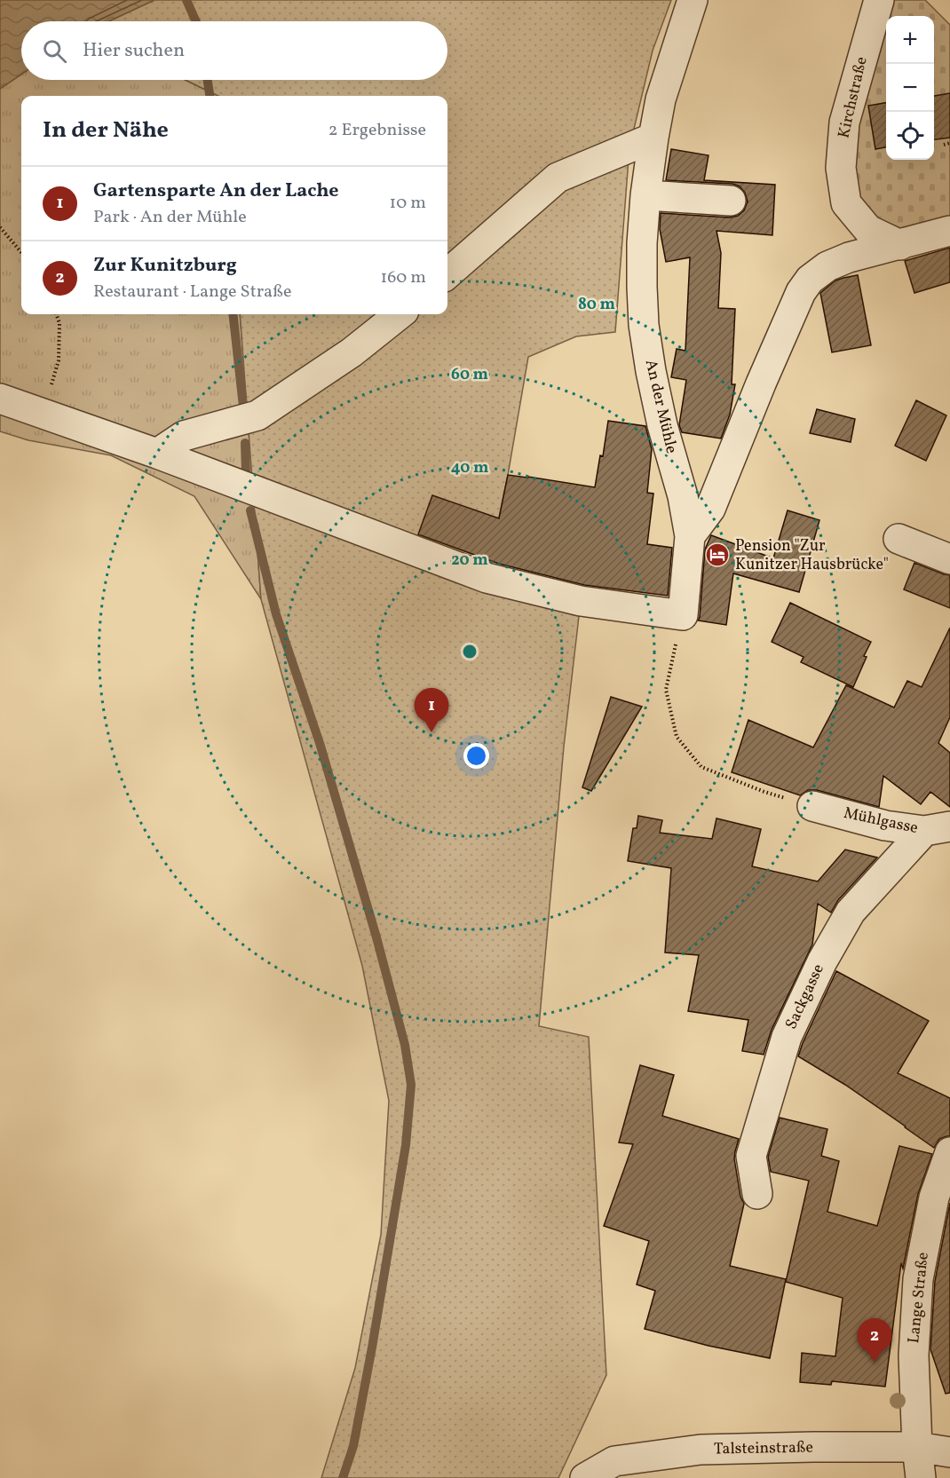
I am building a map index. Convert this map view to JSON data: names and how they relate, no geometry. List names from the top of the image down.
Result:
{
  "streets": {
    "street": [
      "Kirchstraße",
      "An der Mühle",
      "Mühlgasse",
      "Sackgasse",
      "Lange Straße",
      "Talsteinstraße"
    ]
  },
  "crossings": [
    ["Mühlgasse", "Sackgasse"],
    ["Lange Straße", "Talsteinstraße"]
  ],
  "places": {
    "hotel": ["Pension \"Zur Kunitzer Hausbrücke\""]
  },
  "page": {
    "map_buttons": ["+", "−"],
    "search": "Hier suchen",
    "heading": ["In der Nähe", "2 Ergebnisse"],
    "list": [
      {
        "mark": "1",
        "name": "Gartensparte An der Lache",
        "note": "Park · An der Mühle",
        "value": "10 m"
      },
      {
        "mark": "2",
        "name": "Zur Kunitzburg",
        "note": "Restaurant · Lange Straße",
        "value": "160 m"
      }
    ],
    "pins": ["1", "2"]
  },
  "rings": [
    "80 m",
    "60 m",
    "40 m",
    "20 m"
  ]
}
